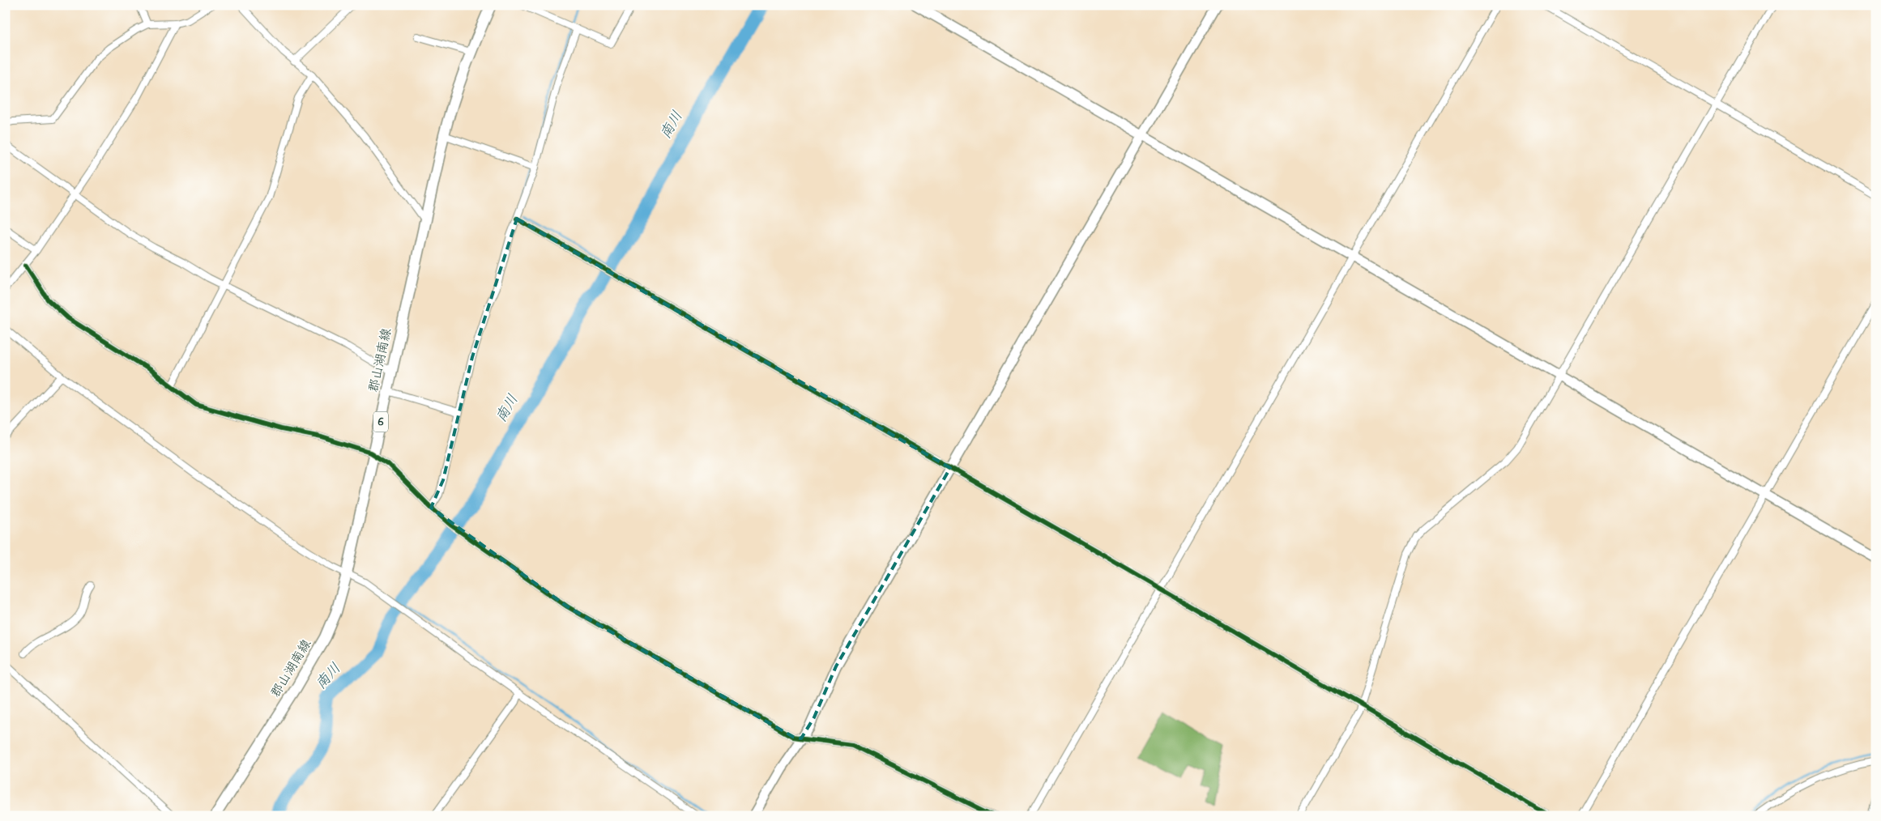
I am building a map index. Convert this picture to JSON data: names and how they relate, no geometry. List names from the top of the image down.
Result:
{
  "streets": {
    "main road": ["郡山湖南線", "6"]
  },
  "water": ["南川"]
}
